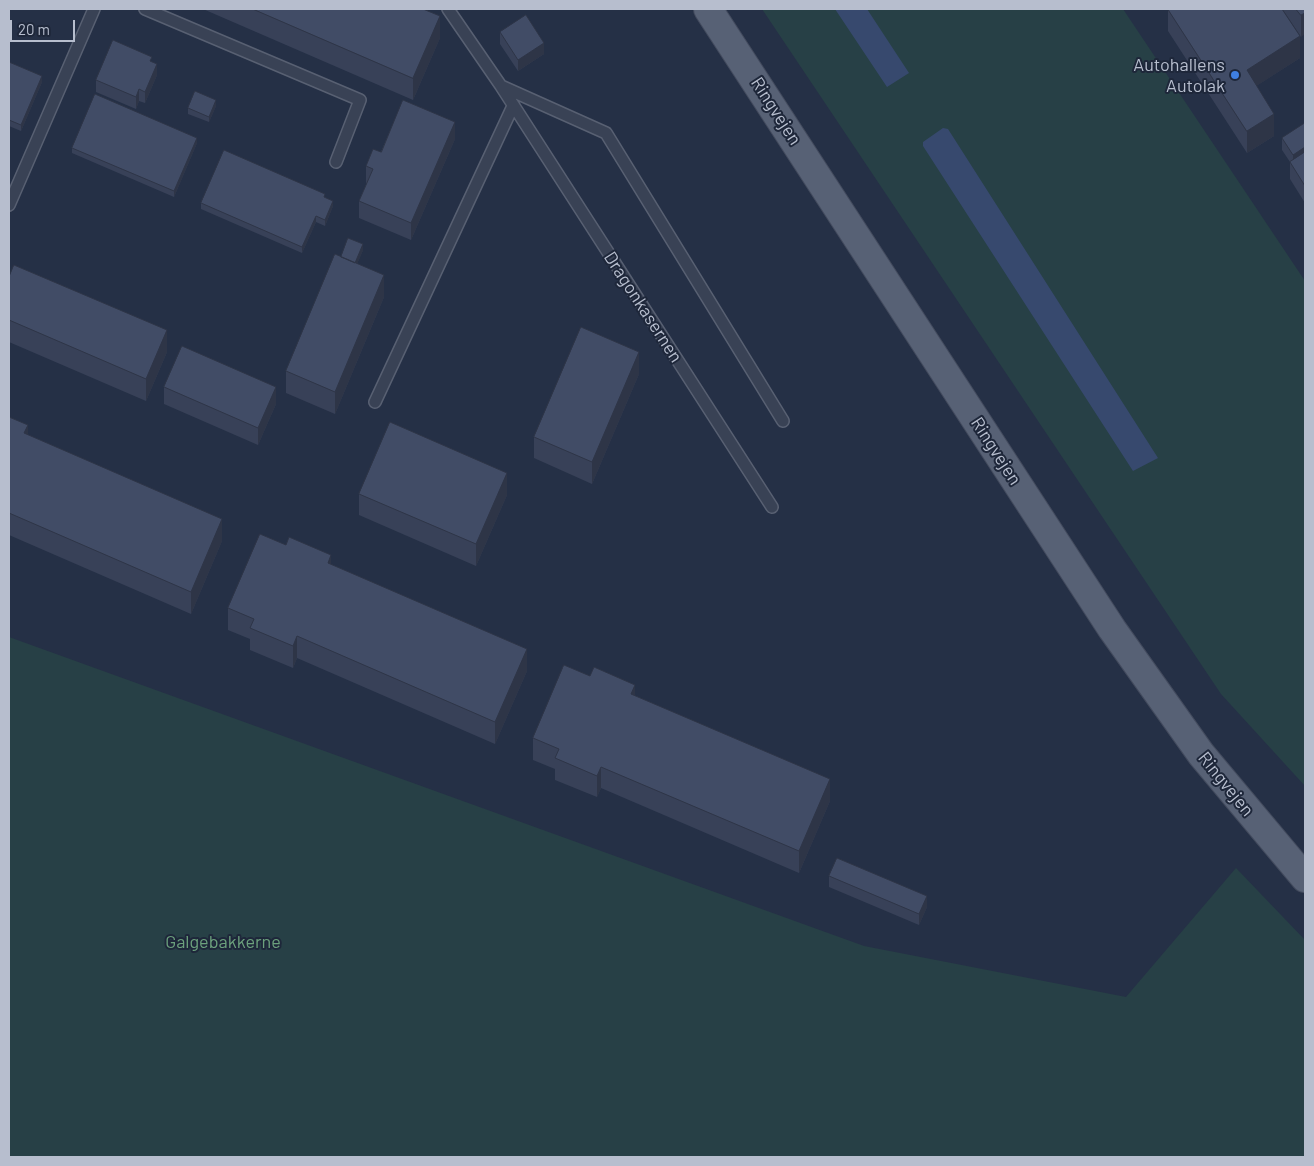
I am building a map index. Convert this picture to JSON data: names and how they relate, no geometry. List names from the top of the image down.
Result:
{
  "streets": {
    "main road": ["Ringvejen"],
    "lane": ["Dragonkasernen"]
  },
  "parks": ["Galgebakkerne"],
  "places": ["Autohallens Autolak"],
  "scale_bar": "20 m"
}
